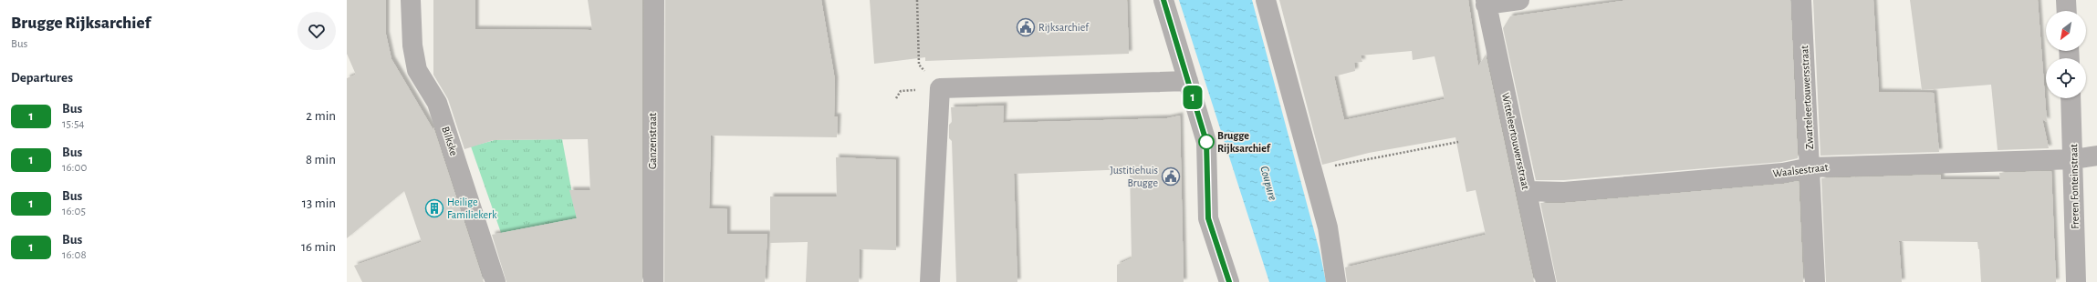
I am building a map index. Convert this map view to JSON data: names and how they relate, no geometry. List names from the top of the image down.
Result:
{
  "streets": {
    "street": [
      "Zwarteleertouwersstraat",
      "Bilkske",
      "Ganzenstraat",
      "Witteleertouwersstraat",
      "Waalsestraat",
      "Freren Fonteinstraat"
    ]
  },
  "crossings": [
    ["Zwarteleertouwersstraat", "Waalsestraat"],
    ["Witteleertouwersstraat", "Waalsestraat"],
    ["Waalsestraat", "Freren Fonteinstraat"]
  ],
  "water": ["Coupure"],
  "places": {
    "public building": ["Rijksarchief", "Justitiehuis Brugge"],
    "other": ["Brugge Rijksarchief"],
    "building": ["Heilige Familiekerk"]
  },
  "lines": ["bus line 1"],
  "north": "bottom left",
  "page": {
    "heading": [
      ["Brugge Rijksarchief", "Bus"],
      "Departures"
    ],
    "on_map": "1",
    "list": [
      {
        "mark": "1",
        "name": "Bus",
        "note": "15:54",
        "value": "2 min"
      },
      {
        "mark": "1",
        "name": "Bus",
        "note": "16:00",
        "value": "8 min"
      },
      {
        "mark": "1",
        "name": "Bus",
        "note": "16:05",
        "value": "13 min"
      },
      {
        "mark": "1",
        "name": "Bus",
        "note": "16:08",
        "value": "16 min"
      }
    ]
  }
}
